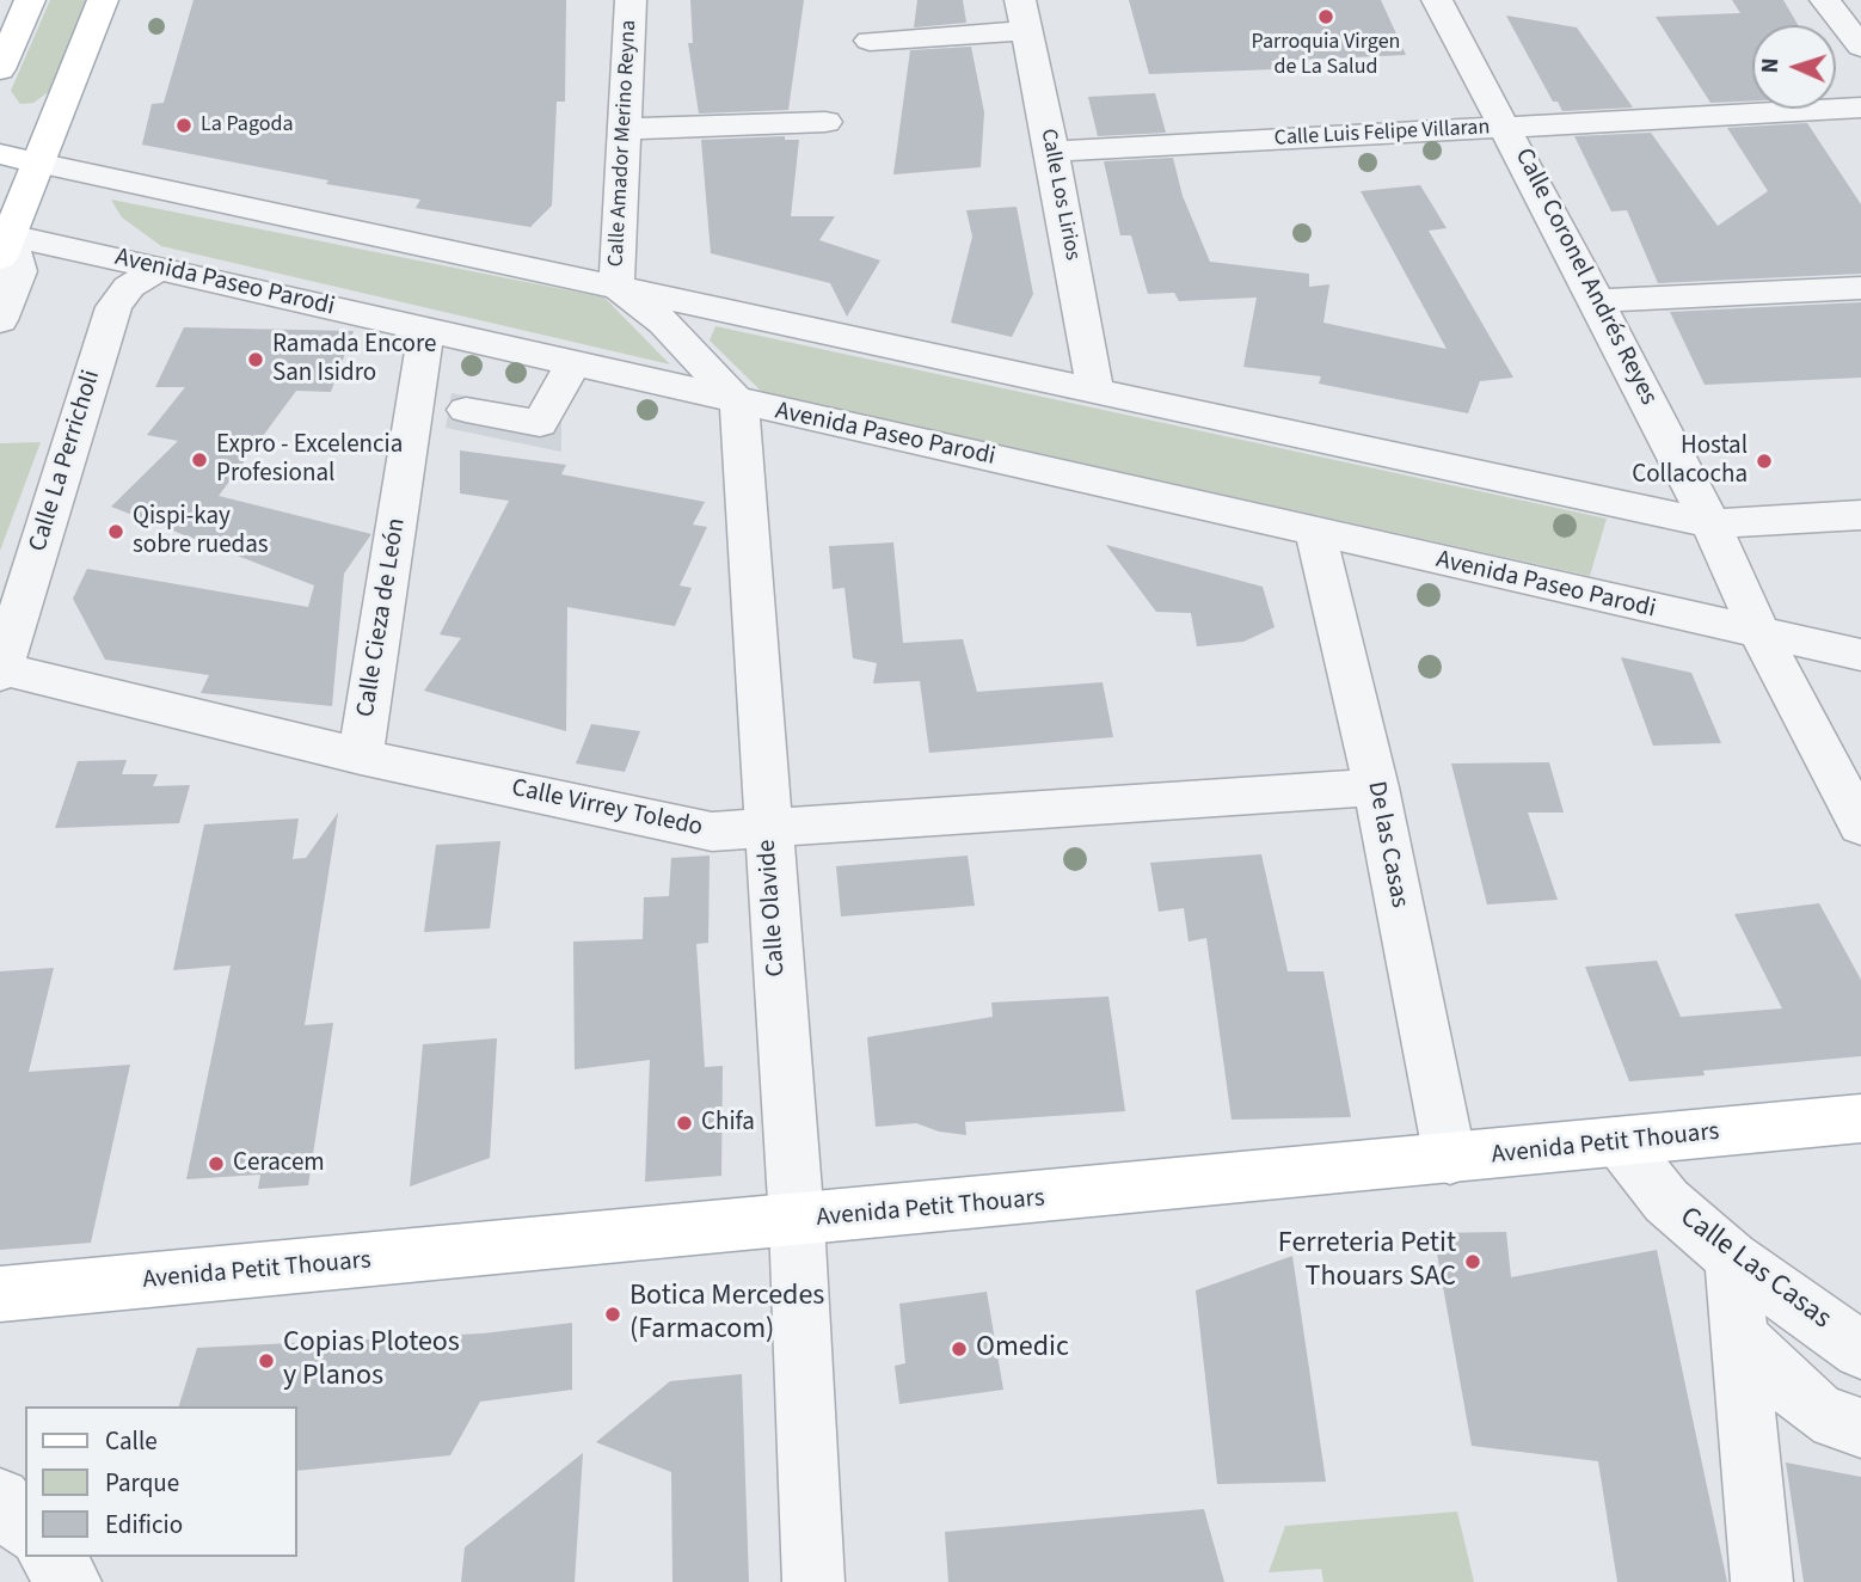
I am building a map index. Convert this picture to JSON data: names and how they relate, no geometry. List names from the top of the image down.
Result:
{
  "streets": {
    "main road": ["Avenida Petit Thouars"],
    "street": [
      "Calle Luis Felipe Villaran",
      "Calle Amador Merino Reyna",
      "Calle Los Lirios",
      "Calle Coronel Andrés Reyes",
      "Avenida Paseo Parodi",
      "Calle La Perricholi",
      "Calle Cieza de León",
      "Calle Virrey Toledo",
      "De las Casas",
      "Calle Olavide",
      "Calle Las Casas"
    ]
  },
  "crossings": [
    ["Calle Luis Felipe Villaran", "Calle Los Lirios"],
    ["Calle Luis Felipe Villaran", "Calle Coronel Andrés Reyes"],
    ["Calle Coronel Andrés Reyes", "Avenida Paseo Parodi"],
    ["Avenida Paseo Parodi", "Calle La Perricholi"],
    ["Avenida Paseo Parodi", "Calle Cieza de León"],
    ["Avenida Paseo Parodi", "De las Casas"],
    ["Avenida Paseo Parodi", "Calle Olavide"],
    ["Calle La Perricholi", "Calle Virrey Toledo"],
    ["Calle Cieza de León", "Calle Virrey Toledo"],
    ["Calle Virrey Toledo", "De las Casas"],
    ["Calle Virrey Toledo", "Calle Olavide"],
    ["De las Casas", "Avenida Petit Thouars"],
    ["Calle Olavide", "Avenida Petit Thouars"],
    ["Avenida Petit Thouars", "Calle Las Casas"]
  ],
  "places": [
    "Parroquia Virgen de La Salud",
    "La Pagoda",
    "Ramada Encore San Isidro",
    "Expro - Excelencia Profesional",
    "Hostal Collacocha",
    "Qispi-kay sobre ruedas",
    "Chifa",
    "Ceracem",
    "Ferreteria Petit Thouars SAC",
    "Botica Mercedes (Farmacom)",
    "Omedic",
    "Copias Ploteos y Planos"
  ],
  "legend": ["Calle", "Parque", "Edificio"],
  "north": "left"
}
